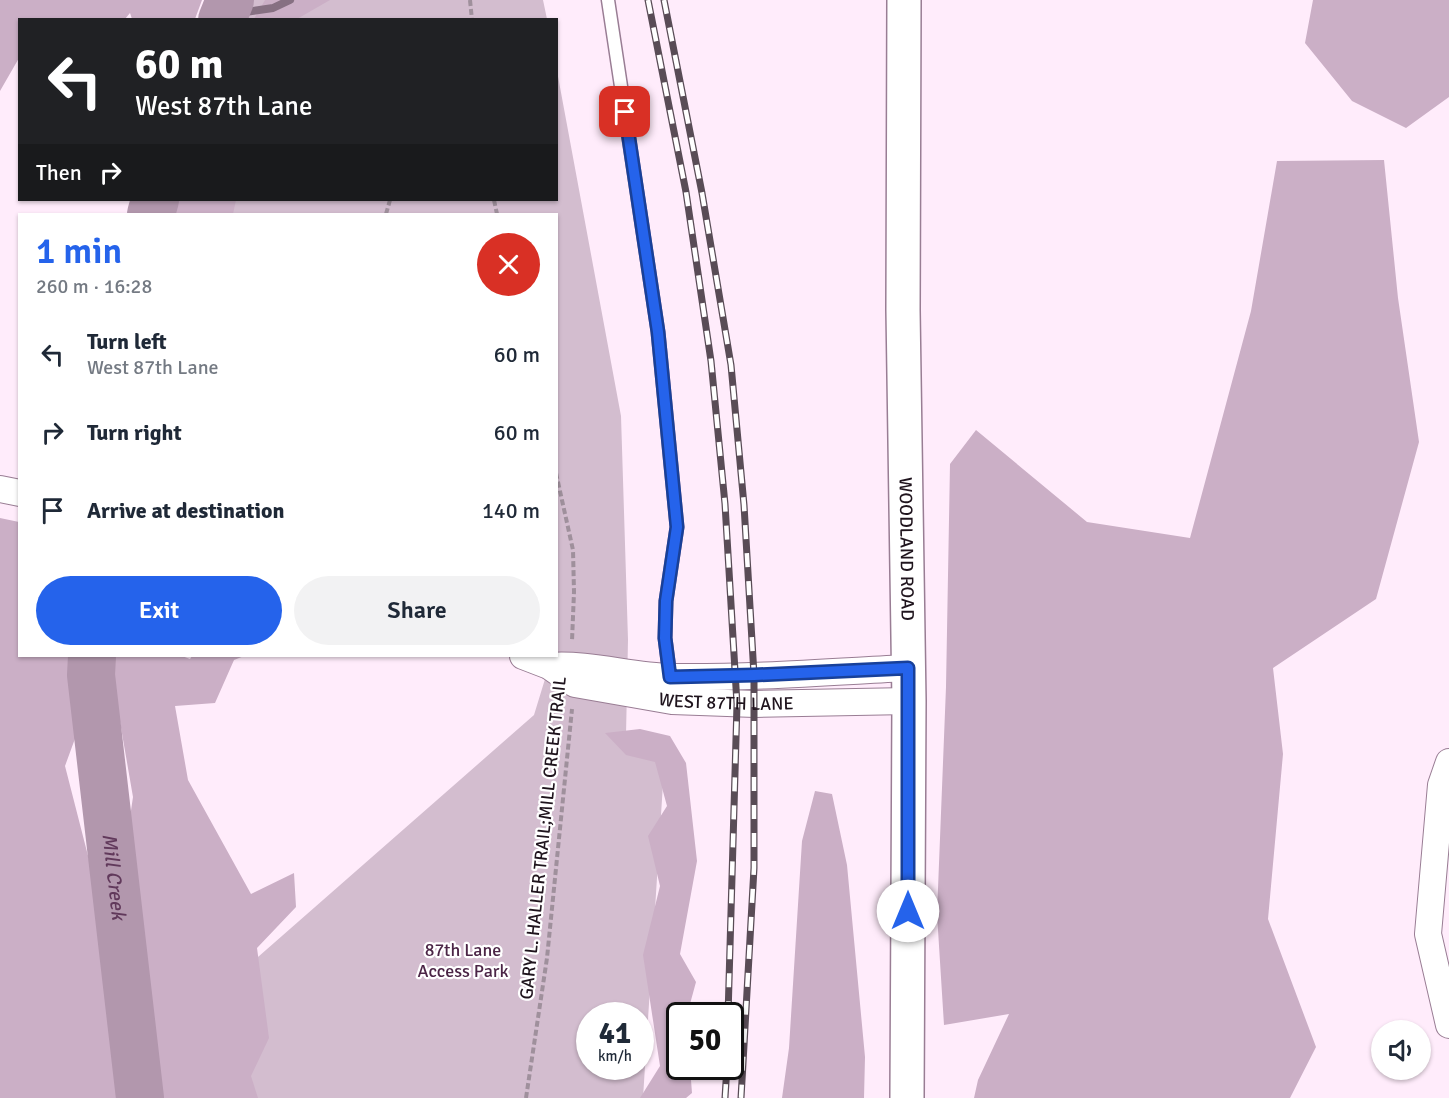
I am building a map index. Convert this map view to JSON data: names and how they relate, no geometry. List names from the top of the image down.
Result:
{
  "streets": {
    "main road": ["WOODLAND ROAD"],
    "street": ["WEST 87TH LANE"],
    "path": ["GARY L. HALLER TRAIL;MILL CREEK TRAIL"]
  },
  "crossings": [
    ["WOODLAND ROAD", "WEST 87TH LANE"],
    ["WEST 87TH LANE", "GARY L. HALLER TRAIL;MILL CREEK TRAIL"]
  ],
  "water": ["Mill Creek"],
  "parks": ["87th Lane Access Park"],
  "page": {
    "turn": ["60 m", "West 87th Lane"],
    "then": "Then",
    "heading": ["1 min", "260 m · 16:28"],
    "list": [
      {
        "name": "Turn left",
        "note": "West 87th Lane",
        "value": "60 m"
      },
      {
        "name": "Turn right",
        "value": "60 m"
      },
      {
        "name": "Arrive at destination",
        "value": "140 m"
      }
    ],
    "buttons": ["Exit", "Share"],
    "speed": "41 km/h",
    "limit": "50"
  }
}
